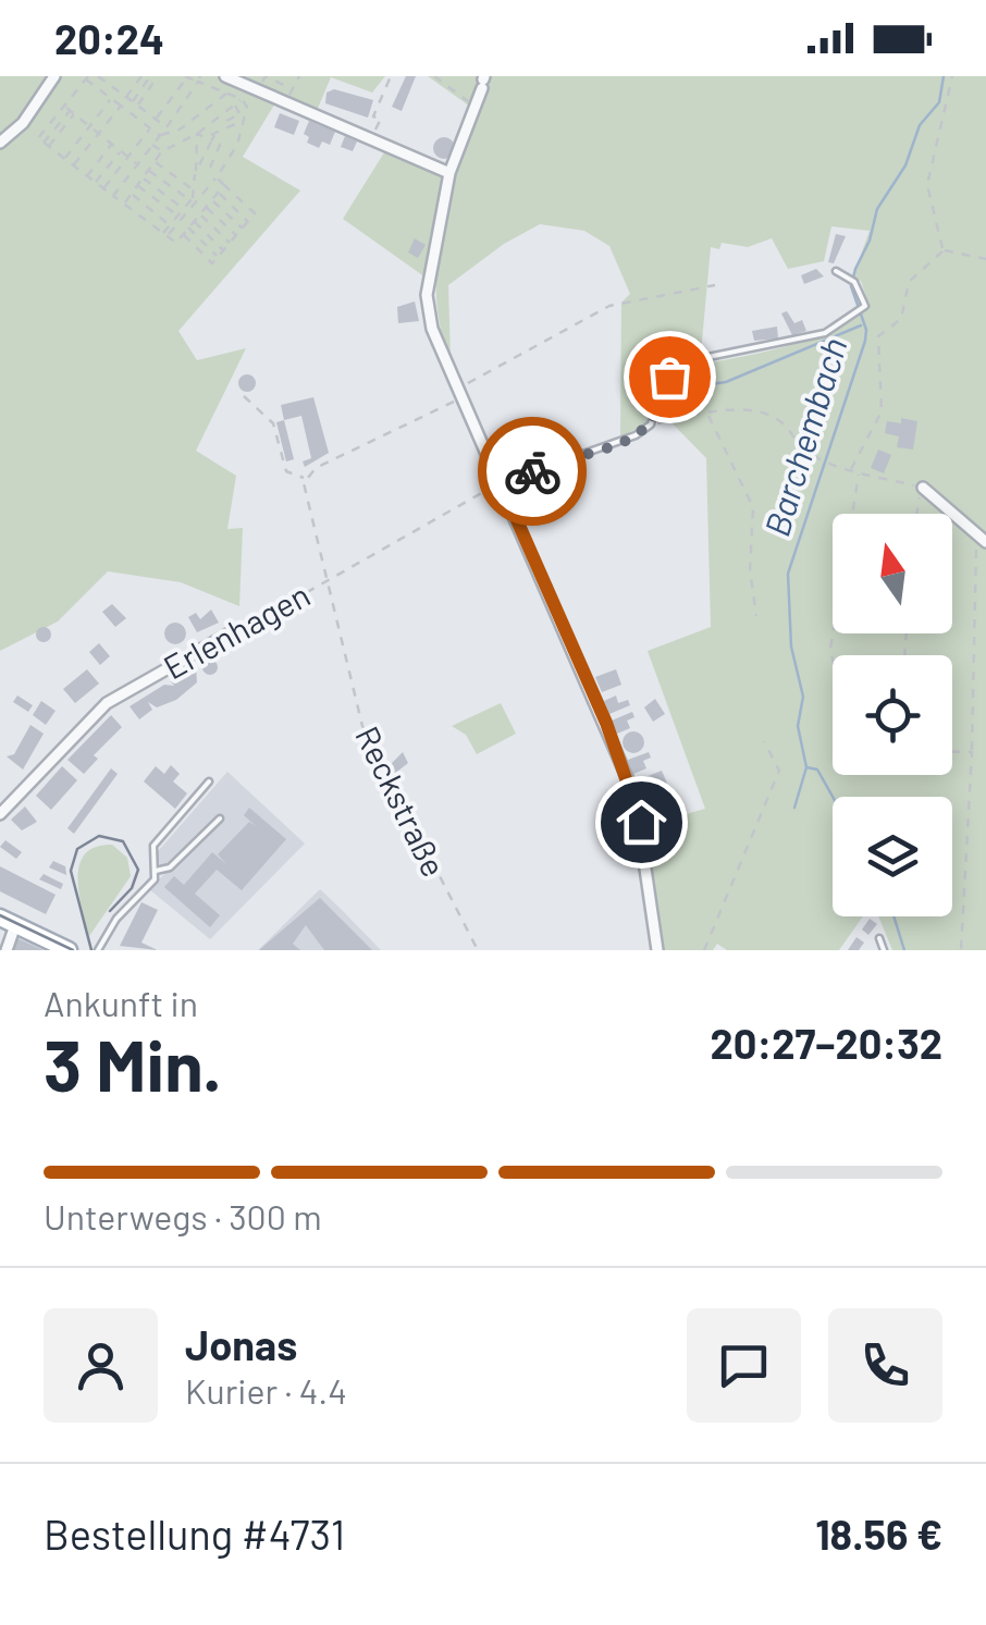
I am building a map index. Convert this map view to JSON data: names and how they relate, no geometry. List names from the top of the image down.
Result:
{
  "streets": {
    "street": ["Erlenhagen"],
    "path": ["Reckstraße"]
  },
  "crossings": [
    ["Erlenhagen", "Reckstraße"]
  ],
  "water": ["Barchembach"],
  "north": "top",
  "page": {
    "status": "20:24",
    "heading": ["3 Min.", "Ankunft in", "20:27–20:32"],
    "panel": [
      "Jonas",
      "Kurier · 4.4",
      "Bestellung #4731",
      "18.56 €"
    ],
    "bar": "Unterwegs · 300 m"
  }
}
